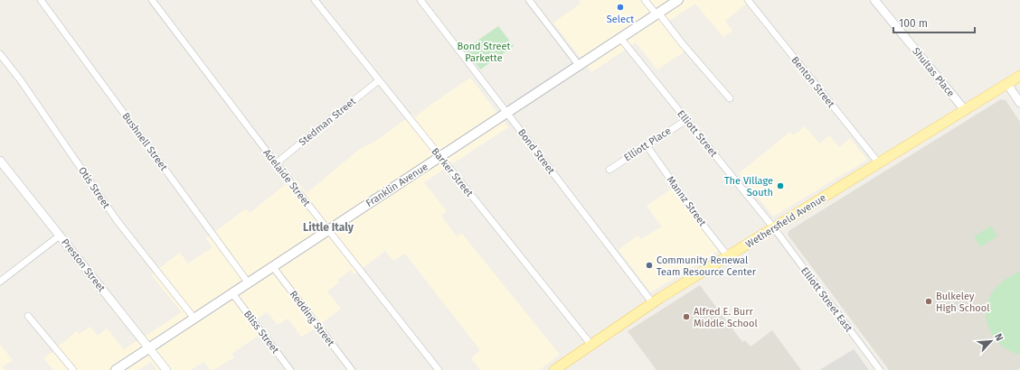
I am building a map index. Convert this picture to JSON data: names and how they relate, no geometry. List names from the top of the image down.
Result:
{
  "streets": {
    "main road": ["Franklin Avenue", "Wethersfield Avenue"],
    "street": [
      "Shultas Place",
      "Benton Street",
      "Stedman Street",
      "Elliott Street",
      "Bushnell Street",
      "Elliott Place",
      "Bond Street",
      "Barker Street",
      "Adelaide Street",
      "Otis Street",
      "Mannz Street",
      "Preston Street",
      "Elliott Street East",
      "Redding Street",
      "Bliss Street"
    ]
  },
  "crossings": [
    ["Shultas Place", "Wethersfield Avenue"],
    ["Benton Street", "Wethersfield Avenue"],
    ["Stedman Street", "Barker Street"],
    ["Stedman Street", "Adelaide Street"],
    ["Elliott Street", "Elliott Place"],
    ["Elliott Street", "Franklin Avenue"],
    ["Elliott Street", "Wethersfield Avenue"],
    ["Elliott Street", "Elliott Street East"],
    ["Bushnell Street", "Franklin Avenue"],
    ["Elliott Place", "Mannz Street"],
    ["Bond Street", "Franklin Avenue"],
    ["Bond Street", "Wethersfield Avenue"],
    ["Barker Street", "Franklin Avenue"],
    ["Barker Street", "Wethersfield Avenue"],
    ["Adelaide Street", "Franklin Avenue"],
    ["Franklin Avenue", "Otis Street"],
    ["Franklin Avenue", "Preston Street"],
    ["Franklin Avenue", "Redding Street"],
    ["Franklin Avenue", "Bliss Street"],
    ["Mannz Street", "Wethersfield Avenue"],
    ["Wethersfield Avenue", "Elliott Street East"]
  ],
  "districts": ["Little Italy"],
  "parks": ["Bond Street Parkette"],
  "places": [
    "Select",
    "The Village South",
    "Community Renewal Team Resource Center",
    "Bulkeley High School",
    "Alfred E. Burr Middle School"
  ],
  "scale_bar": "100 m",
  "north": "top right"
}
